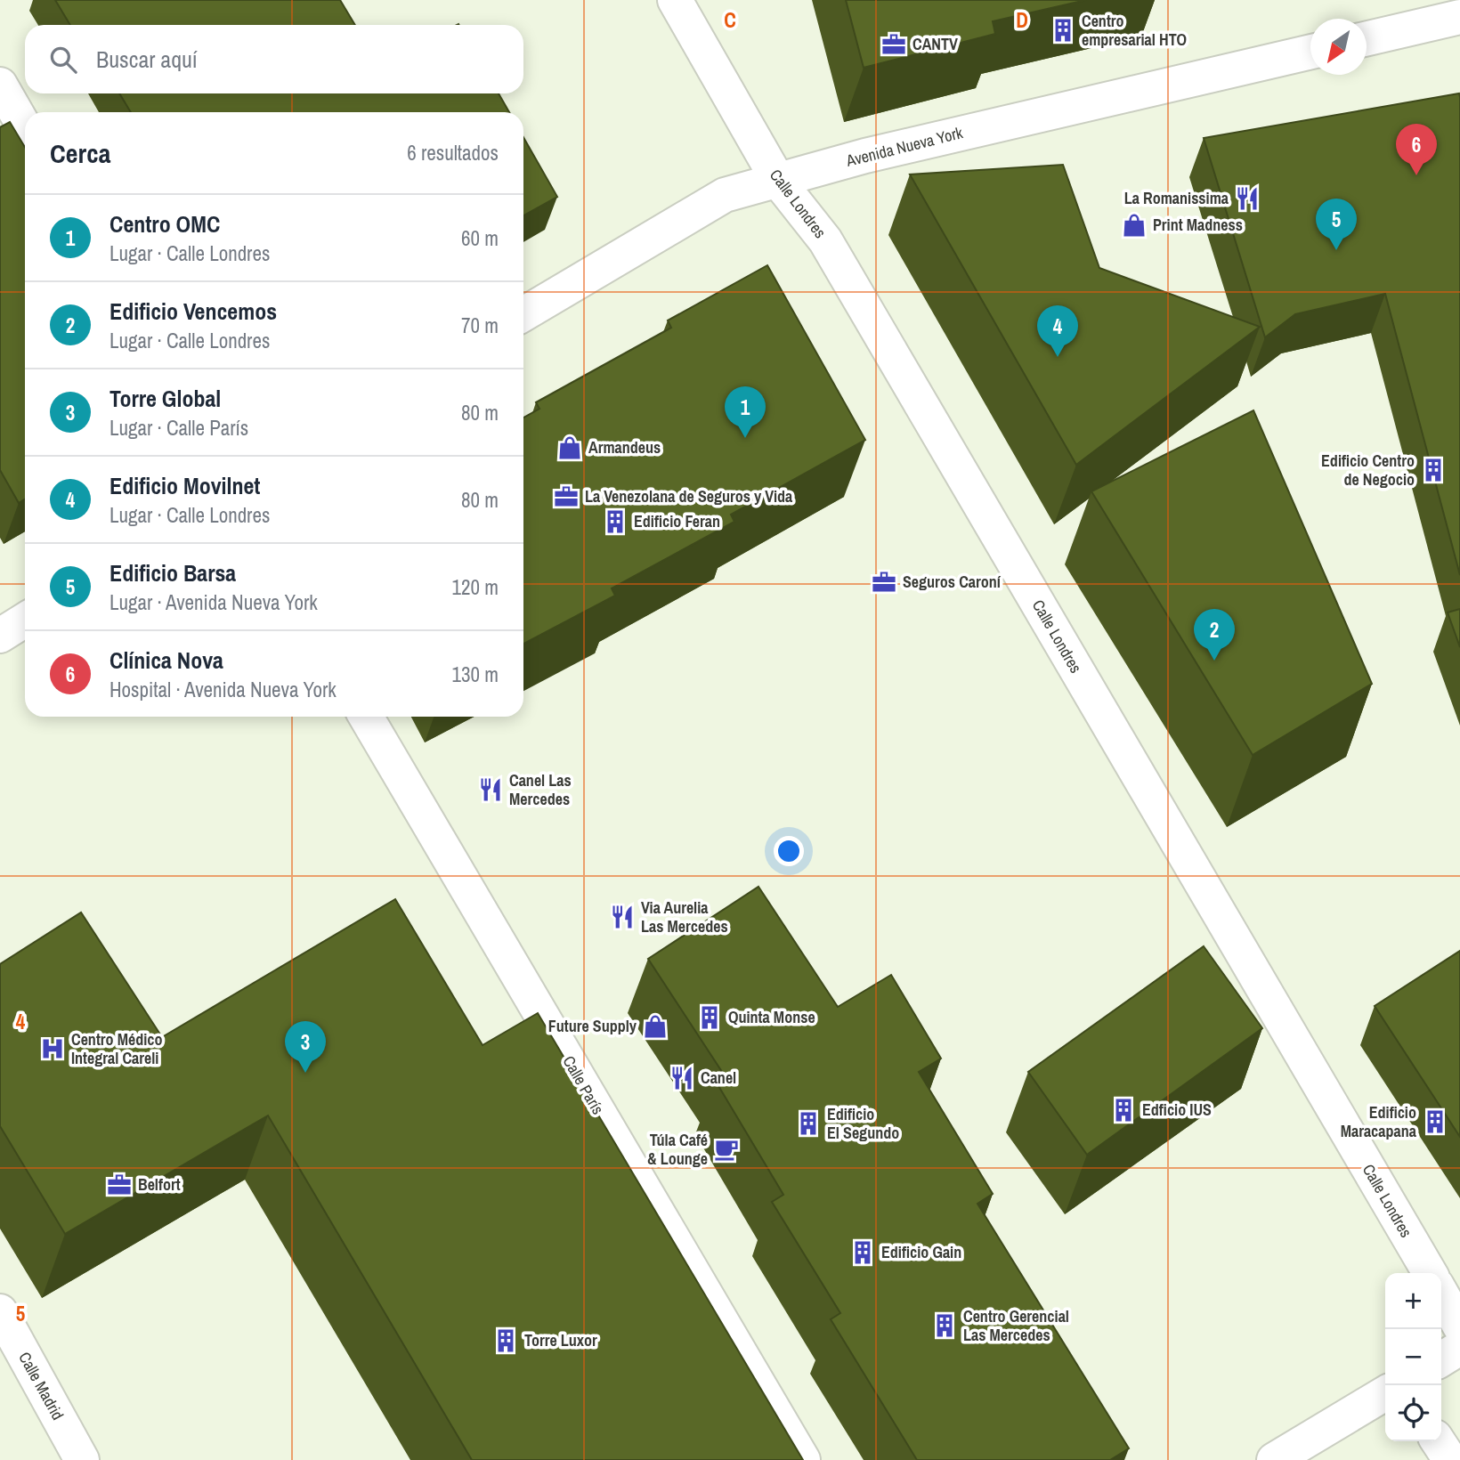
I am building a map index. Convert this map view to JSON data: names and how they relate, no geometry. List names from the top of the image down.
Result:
{
  "streets": {
    "street": [
      "Avenida Nueva York",
      "Calle Londres",
      "Calle París",
      "Calle Madrid"
    ]
  },
  "crossings": [
    ["Avenida Nueva York", "Calle Londres"]
  ],
  "places": {
    "building": [
      "Centro empresarial HTO",
      "Edificio Centro de Negocio",
      "Edificio Feran",
      "Quinta Monse",
      "Edficio IUS",
      "Edificio Maracapana",
      "Edificio El Segundo",
      "Edificio Gain",
      "Centro Gerencial Las Mercedes",
      "Torre Luxor"
    ],
    "office": [
      "CANTV",
      "La Venezolana de Seguros y Vida",
      "Seguros Caroní",
      "Belfort"
    ],
    "restaurant": [
      "La Romanissima",
      "Canel Las Mercedes",
      "Via Aurelia Las Mercedes",
      "Canel"
    ],
    "shop": ["Print Madness", "Armandeus", "Future Supply"],
    "hospital": ["Centro Médico Integral Careli"],
    "cafe": ["Túla Café & Lounge"]
  },
  "north": "bottom left",
  "page": {
    "search": "Buscar aquí",
    "heading": ["Cerca", "6 resultados"],
    "pins": [
      "6",
      "5",
      "4",
      "1",
      "2",
      "3"
    ],
    "list": [
      {
        "mark": "1",
        "name": "Centro OMC",
        "note": "Lugar · Calle Londres",
        "value": "60 m"
      },
      {
        "mark": "2",
        "name": "Edificio Vencemos",
        "note": "Lugar · Calle Londres",
        "value": "70 m"
      },
      {
        "mark": "3",
        "name": "Torre Global",
        "note": "Lugar · Calle París",
        "value": "80 m"
      },
      {
        "mark": "4",
        "name": "Edificio Movilnet",
        "note": "Lugar · Calle Londres",
        "value": "80 m"
      },
      {
        "mark": "5",
        "name": "Edificio Barsa",
        "note": "Lugar · Avenida Nueva York",
        "value": "120 m"
      },
      {
        "mark": "6",
        "name": "Clínica Nova",
        "note": "Hospital · Avenida Nueva York",
        "value": "130 m"
      }
    ],
    "map_buttons": ["+", "−"]
  },
  "grid": {
    "columns": ["C", "D"],
    "rows": ["4", "5"]
  }
}
